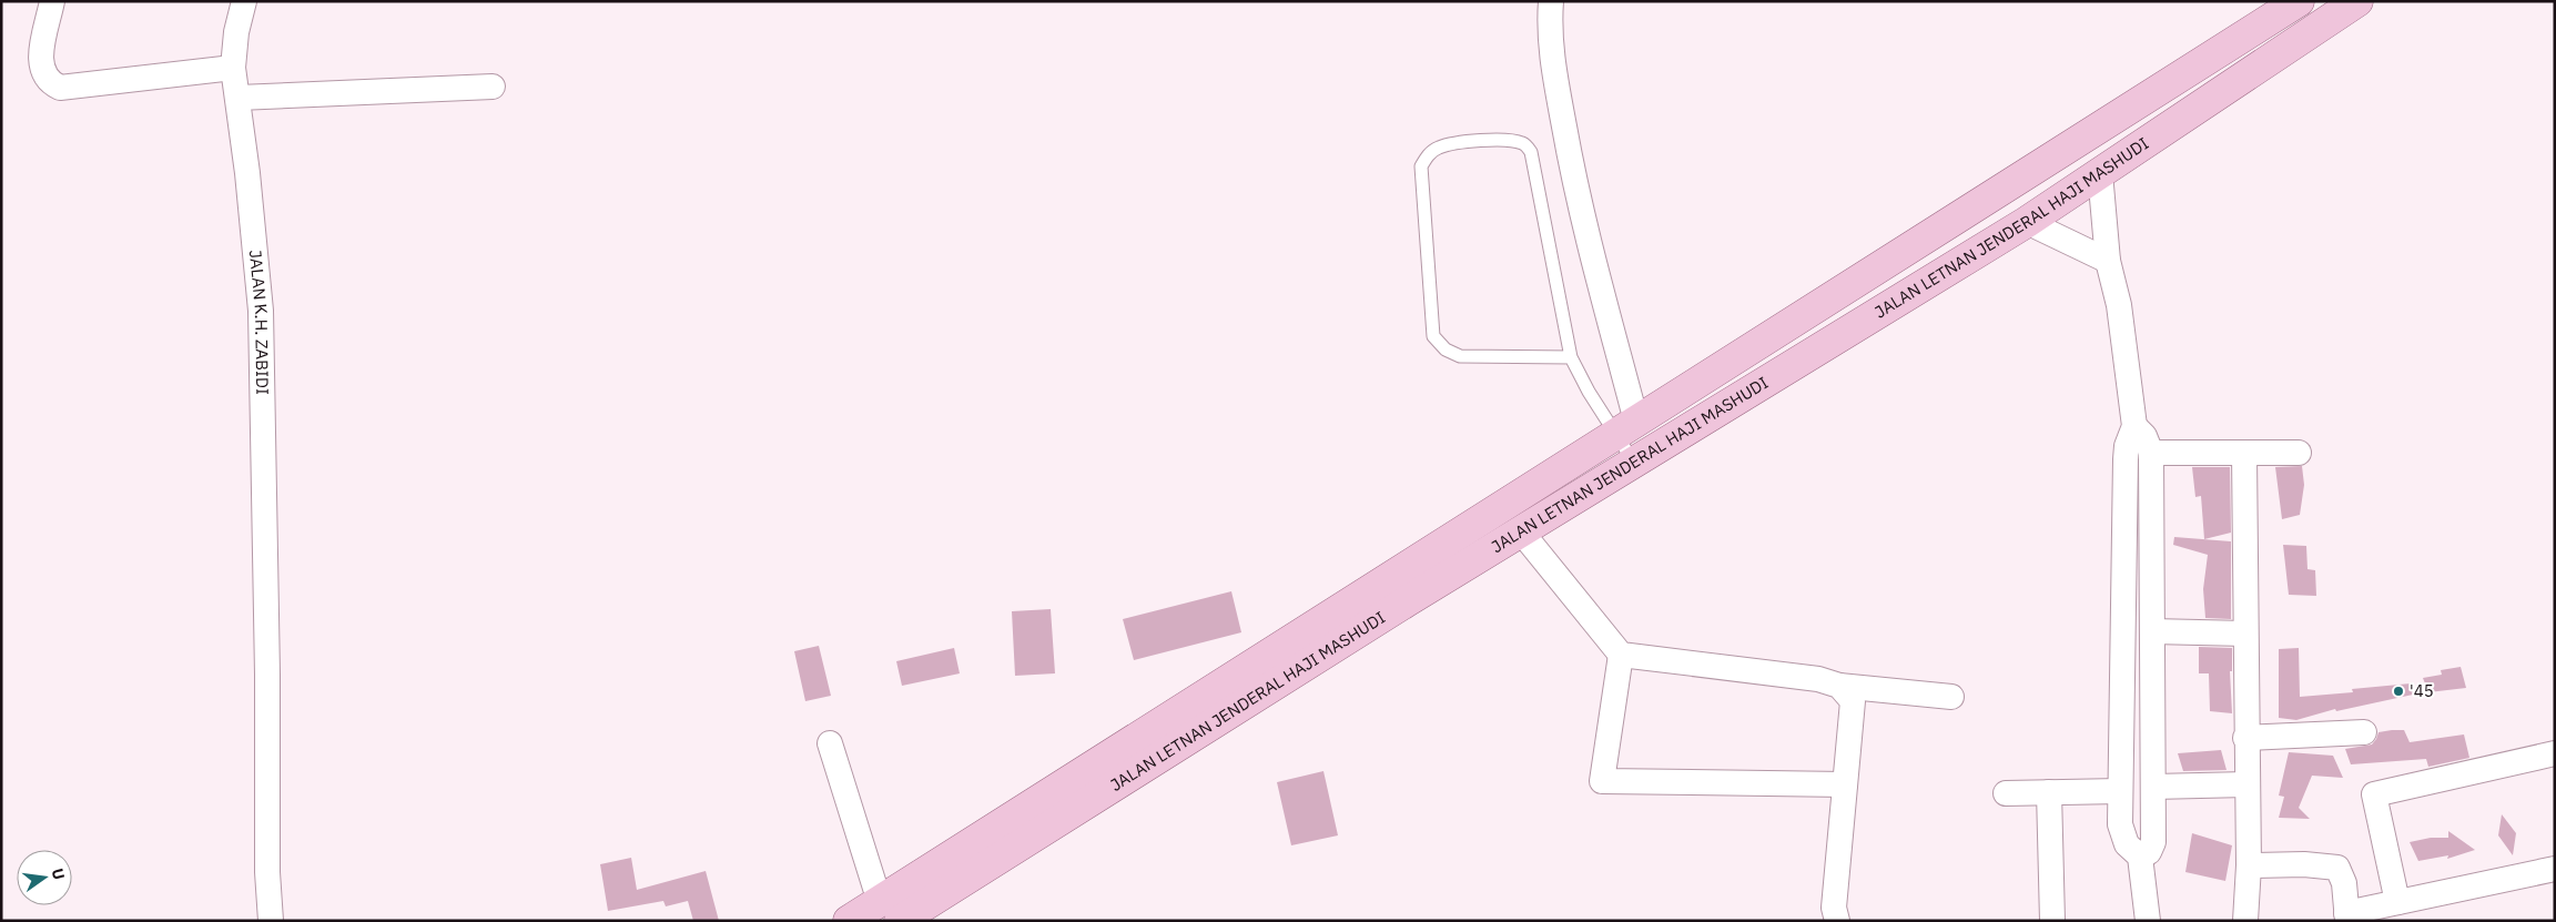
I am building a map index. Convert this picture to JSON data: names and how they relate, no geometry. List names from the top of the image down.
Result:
{
  "streets": {
    "main road": ["JALAN LETNAN JENDERAL HAJI MASHUDI"],
    "street": ["JALAN K.H. ZABIDI"]
  },
  "places": ["'45"],
  "north": "right"
}
